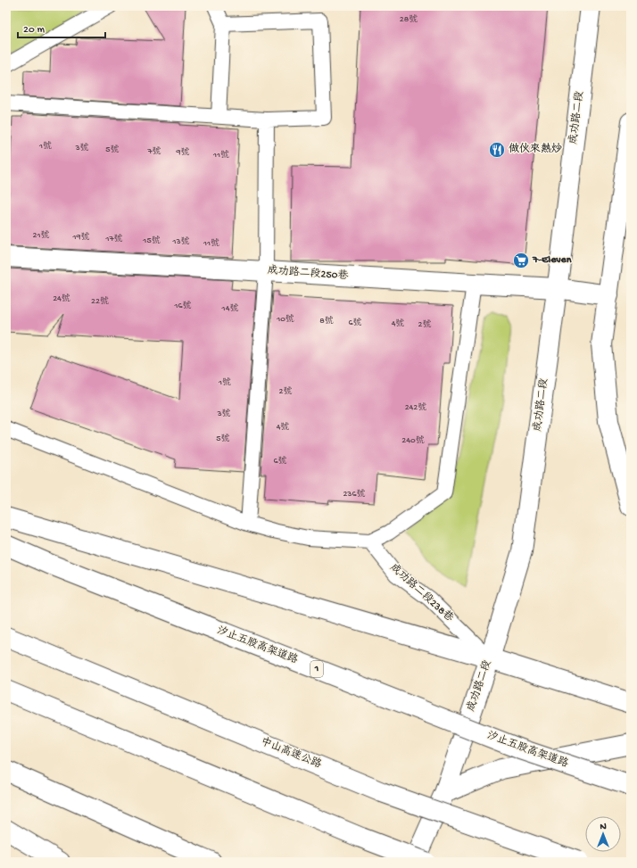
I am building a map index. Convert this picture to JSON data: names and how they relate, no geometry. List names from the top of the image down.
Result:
{
  "streets": {
    "main road": [
      "成功路二段",
      "成功路二段250巷",
      "汐止五股高架道路",
      "1",
      "中山高速公路"
    ],
    "lane": ["成功路二段238巷"]
  },
  "crossings": [
    ["成功路二段", "成功路二段250巷"],
    ["成功路二段", "成功路二段238巷"]
  ],
  "places": {
    "restaurant": ["做伙來熱炒"],
    "supermarket": ["7-Eleven"]
  },
  "house_numbers": [
    "28號",
    "1號",
    "3號",
    "5號",
    "7號",
    "9號",
    "11號",
    "21號",
    "19號",
    "17號",
    "15號",
    "13號",
    "11號",
    "24號",
    "22號",
    "16號",
    "14號",
    "10號",
    "8號",
    "6號",
    "4號",
    "2號",
    "1號",
    "2號",
    "242號",
    "3號",
    "4號",
    "5號",
    "240號",
    "6號",
    "236號"
  ],
  "scale_bar": "20 m",
  "north": "top"
}
